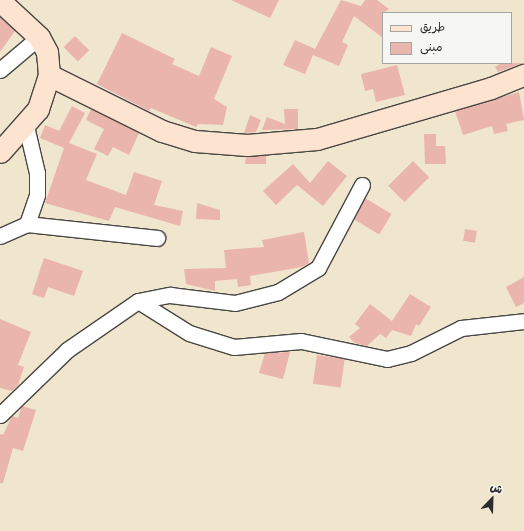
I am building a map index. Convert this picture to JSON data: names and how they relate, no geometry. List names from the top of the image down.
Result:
{
  "legend": ["طريق", "مبنى"],
  "north": "top right"
}
